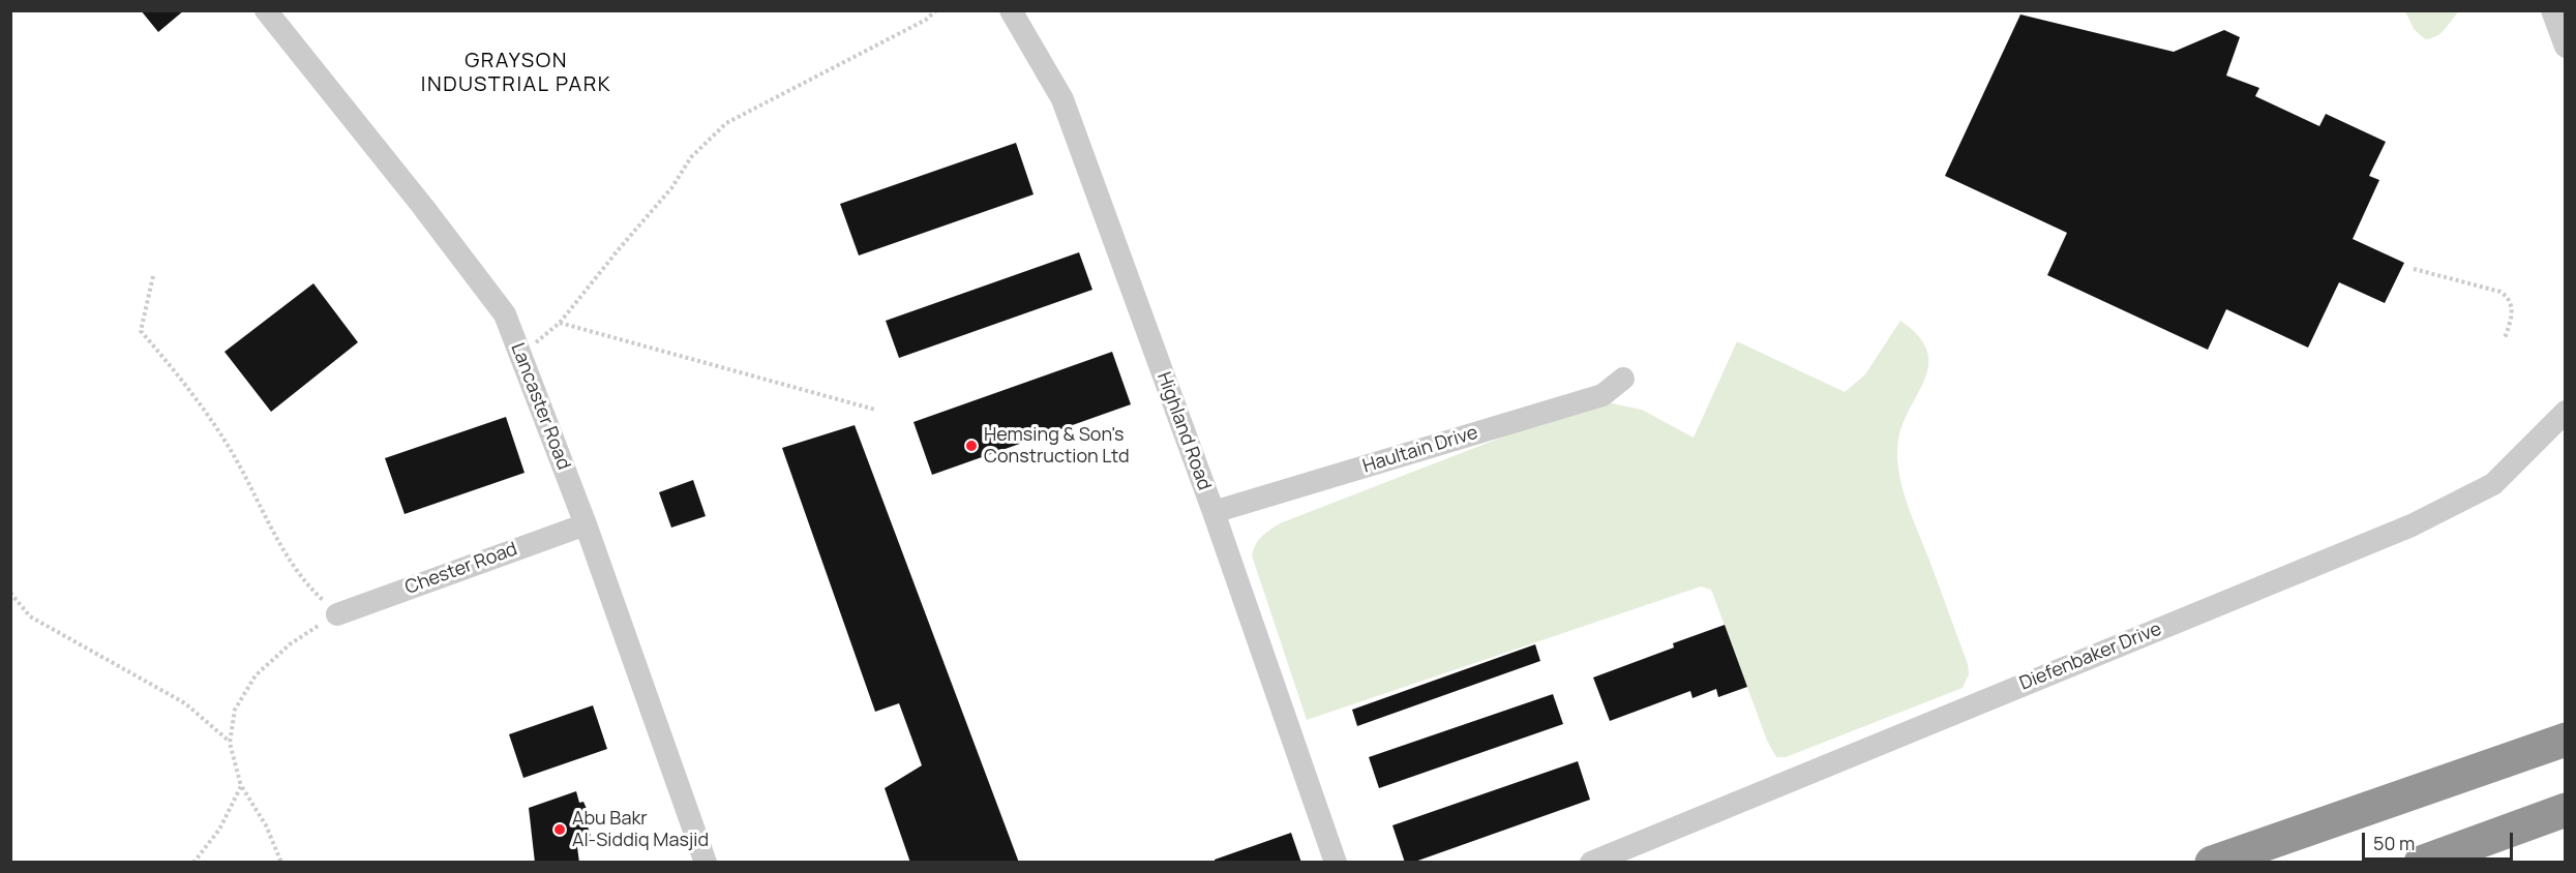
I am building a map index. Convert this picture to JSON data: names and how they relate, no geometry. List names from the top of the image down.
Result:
{
  "streets": {
    "street": [
      "Lancaster Road",
      "Highland Road",
      "Haultain Drive",
      "Chester Road",
      "Diefenbaker Drive"
    ]
  },
  "crossings": [
    ["Lancaster Road", "Chester Road"],
    ["Highland Road", "Haultain Drive"]
  ],
  "districts": ["GRAYSON INDUSTRIAL PARK"],
  "places": ["Hemsing & Son's Construction Ltd", "Abu Bakr Al-Siddiq Masjid"],
  "scale_bar": "50 m"
}
